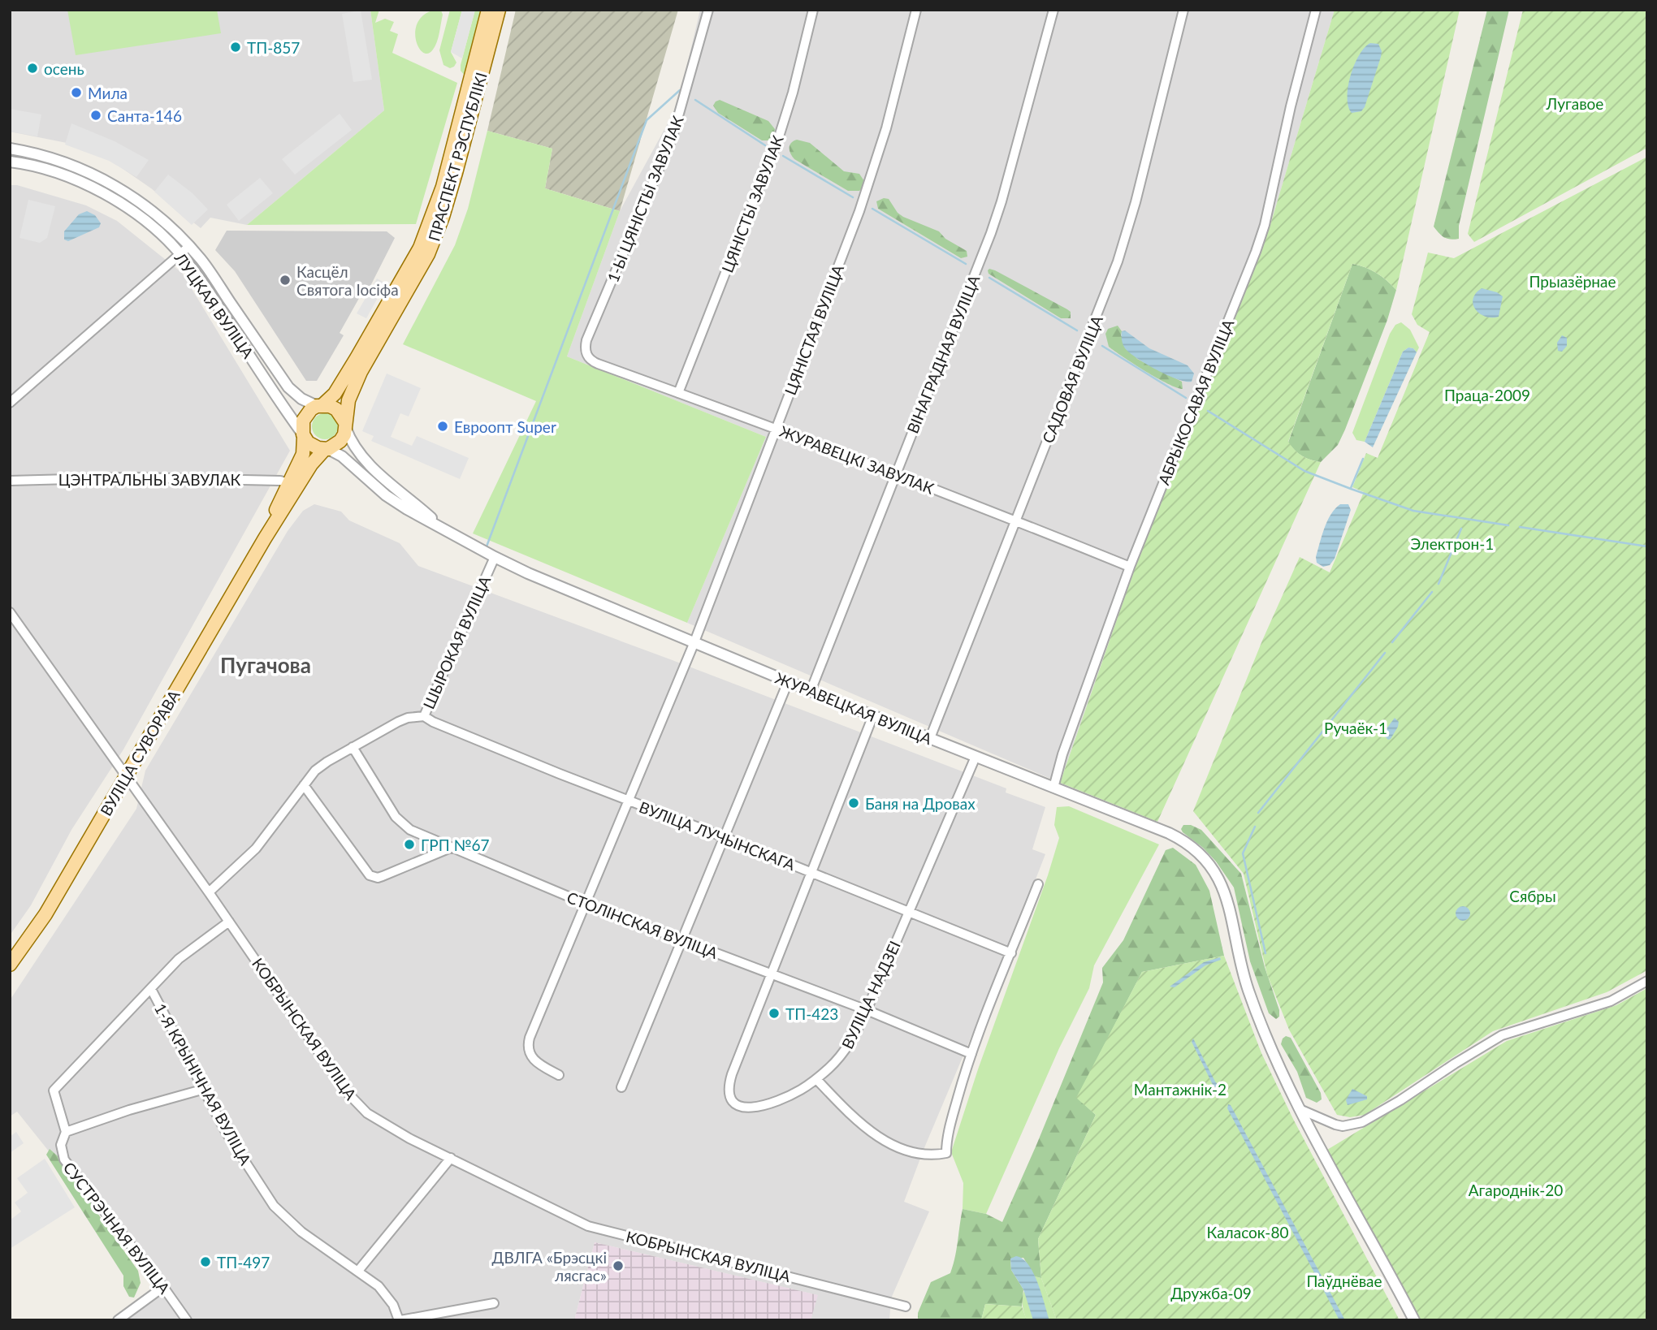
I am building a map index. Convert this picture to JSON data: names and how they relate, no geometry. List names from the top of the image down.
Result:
{
  "streets": {
    "main road": ["ПРАСПЕКТ РЭСПУБЛІКІ", "ВУЛІЦА СУВОРАВА"],
    "street": [
      "1-Ы ЦЯНІСТЫ ЗАВУЛАК",
      "ЦЯНІСТЫ ЗАВУЛАК",
      "ЛУЦКАЯ ВУЛІЦА",
      "ЦЯНІСТАЯ ВУЛІЦА",
      "ВІНАГРАДНАЯ ВУЛІЦА",
      "САДОВАЯ ВУЛІЦА",
      "АБРЫКОСАВАЯ ВУЛІЦА",
      "ЖУРАВЕЦКІ ЗАВУЛАК",
      "ЦЭНТРАЛЬНЫ ЗАВУЛАК",
      "ШЫРОКАЯ ВУЛІЦА",
      "ЖУРАВЕЦКАЯ ВУЛІЦА",
      "ВУЛІЦА ЛУЧЫНСКАГА",
      "СТОЛІНСКАЯ ВУЛІЦА",
      "ВУЛІЦА НАДЗЕІ",
      "КОБРЫНСКАЯ ВУЛІЦА",
      "1-Я КРЫНІЧНАЯ ВУЛІЦА",
      "СУСТРЭЧНАЯ ВУЛІЦА"
    ]
  },
  "crossings": [
    ["ПРАСПЕКТ РЭСПУБЛІКІ", "ЛУЦКАЯ ВУЛІЦА"],
    ["ПРАСПЕКТ РЭСПУБЛІКІ", "ЖУРАВЕЦКАЯ ВУЛІЦА"],
    ["ПРАСПЕКТ РЭСПУБЛІКІ", "ВУЛІЦА СУВОРАВА"],
    ["1-Ы ЦЯНІСТЫ ЗАВУЛАК", "ЖУРАВЕЦКІ ЗАВУЛАК"],
    ["ЦЯНІСТЫ ЗАВУЛАК", "ЖУРАВЕЦКІ ЗАВУЛАК"],
    ["ЛУЦКАЯ ВУЛІЦА", "ЖУРАВЕЦКАЯ ВУЛІЦА"],
    ["ЛУЦКАЯ ВУЛІЦА", "ВУЛІЦА СУВОРАВА"],
    ["ЦЯНІСТАЯ ВУЛІЦА", "ЖУРАВЕЦКІ ЗАВУЛАК"],
    ["ЦЯНІСТАЯ ВУЛІЦА", "ЖУРАВЕЦКАЯ ВУЛІЦА"],
    ["ЦЯНІСТАЯ ВУЛІЦА", "ВУЛІЦА ЛУЧЫНСКАГА"],
    ["ЦЯНІСТАЯ ВУЛІЦА", "СТОЛІНСКАЯ ВУЛІЦА"],
    ["ВІНАГРАДНАЯ ВУЛІЦА", "ЖУРАВЕЦКІ ЗАВУЛАК"],
    ["ВІНАГРАДНАЯ ВУЛІЦА", "ЖУРАВЕЦКАЯ ВУЛІЦА"],
    ["САДОВАЯ ВУЛІЦА", "ЖУРАВЕЦКІ ЗАВУЛАК"],
    ["САДОВАЯ ВУЛІЦА", "ЖУРАВЕЦКАЯ ВУЛІЦА"],
    ["АБРЫКОСАВАЯ ВУЛІЦА", "ЖУРАВЕЦКІ ЗАВУЛАК"],
    ["АБРЫКОСАВАЯ ВУЛІЦА", "ЖУРАВЕЦКАЯ ВУЛІЦА"],
    ["ЦЭНТРАЛЬНЫ ЗАВУЛАК", "ВУЛІЦА СУВОРАВА"],
    ["ШЫРОКАЯ ВУЛІЦА", "ЖУРАВЕЦКАЯ ВУЛІЦА"],
    ["ШЫРОКАЯ ВУЛІЦА", "ВУЛІЦА ЛУЧЫНСКАГА"],
    ["ШЫРОКАЯ ВУЛІЦА", "СТОЛІНСКАЯ ВУЛІЦА"],
    ["ШЫРОКАЯ ВУЛІЦА", "КОБРЫНСКАЯ ВУЛІЦА"],
    ["ЖУРАВЕЦКАЯ ВУЛІЦА", "ВУЛІЦА СУВОРАВА"],
    ["ЖУРАВЕЦКАЯ ВУЛІЦА", "ВУЛІЦА НАДЗЕІ"],
    ["ВУЛІЦА СУВОРАВА", "КОБРЫНСКАЯ ВУЛІЦА"],
    ["ВУЛІЦА ЛУЧЫНСКАГА", "ВУЛІЦА НАДЗЕІ"],
    ["СТОЛІНСКАЯ ВУЛІЦА", "ВУЛІЦА НАДЗЕІ"]
  ],
  "districts": ["Пугачова"],
  "parks": [
    "Лугавое",
    "Прыазёрнае",
    "Праца-2009",
    "Электрон-1",
    "Ручаёк-1",
    "Сябры",
    "Мантажнік-2",
    "Агароднік-20",
    "Каласок-80",
    "Паўднёвае",
    "Дружба-09"
  ],
  "places": [
    "ТП-857",
    "осень",
    "Мила",
    "Санта-146",
    "Касцёл Святога Іосіфа",
    "Евроопт Super",
    "Баня на Дровах",
    "ГРП №67",
    "ТП-423",
    "ТП-497",
    "ДВЛГА «Брэсцкі лясгас»"
  ]
}
